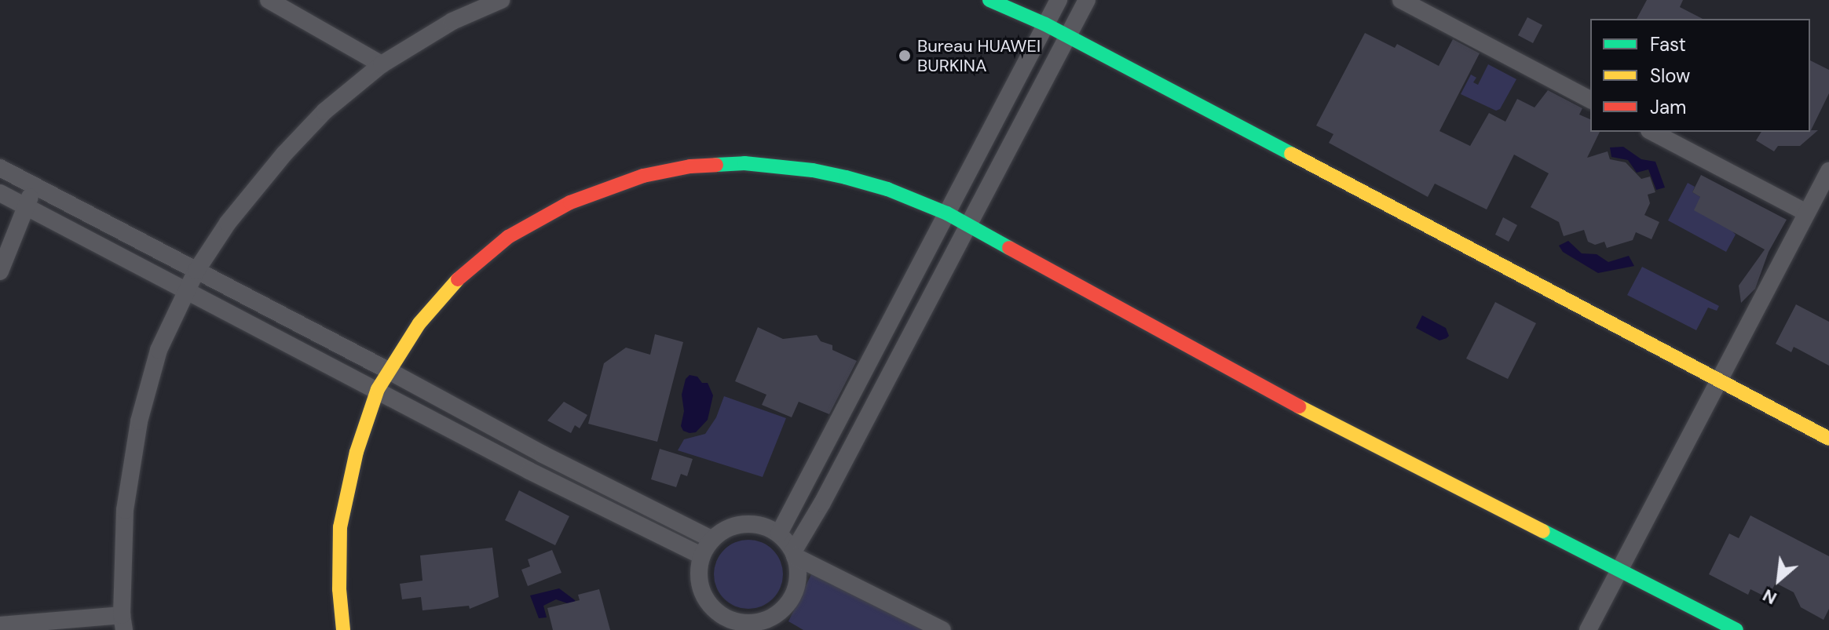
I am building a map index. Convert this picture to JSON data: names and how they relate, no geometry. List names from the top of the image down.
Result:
{
  "places": ["Bureau HUAWEI BURKINA"],
  "legend": ["Fast", "Slow", "Jam"],
  "north": "bottom left"
}
